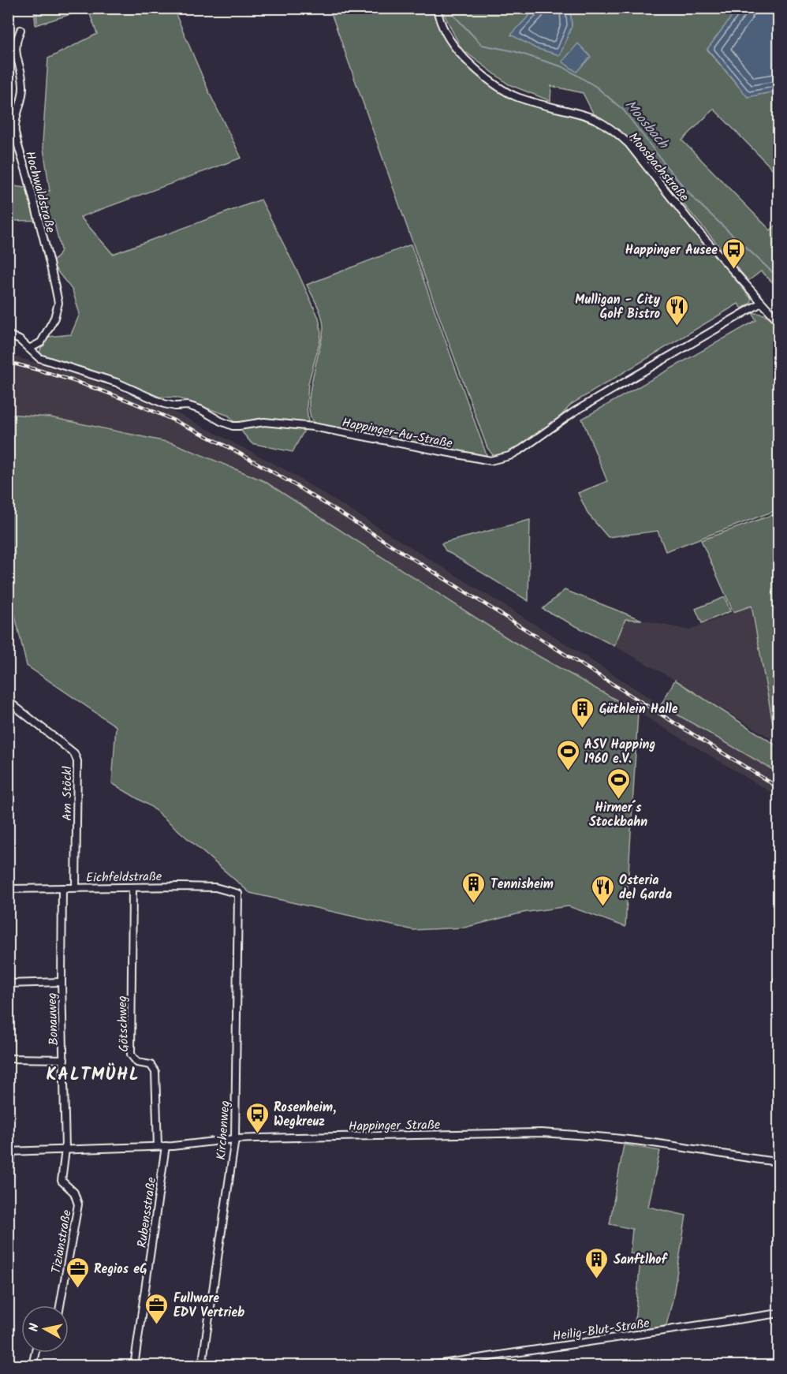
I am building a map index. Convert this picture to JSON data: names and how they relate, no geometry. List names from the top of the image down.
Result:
{
  "streets": {
    "street": [
      "Moosbachstraße",
      "Hochwaldstraße",
      "Happinger-Au-Straße",
      "Am Stöckl",
      "Eichfeldstraße",
      "Bonauweg",
      "Götschweg",
      "Happinger Straße",
      "Kirchenweg",
      "Rubensstraße",
      "Tizianstraße",
      "Heilig-Blut-Straße"
    ]
  },
  "crossings": [
    ["Moosbachstraße", "Happinger-Au-Straße"],
    ["Hochwaldstraße", "Happinger-Au-Straße"],
    ["Am Stöckl", "Eichfeldstraße"],
    ["Eichfeldstraße", "Bonauweg"],
    ["Eichfeldstraße", "Götschweg"],
    ["Eichfeldstraße", "Kirchenweg"],
    ["Bonauweg", "Happinger Straße"],
    ["Bonauweg", "Tizianstraße"],
    ["Götschweg", "Happinger Straße"],
    ["Happinger Straße", "Kirchenweg"],
    ["Happinger Straße", "Rubensstraße"],
    ["Happinger Straße", "Tizianstraße"]
  ],
  "districts": ["KALTMÜHL"],
  "water": ["Moosbach"],
  "places": {
    "bus stop": ["Happinger Ausee", "Rosenheim, Wegkreuz"],
    "restaurant": ["Mulligan - City Golf Bistro", "Osteria del Garda"],
    "building": ["Güthlein Halle", "Tennisheim", "Sanftlhof"],
    "sports": ["ASV Happing 1960 e.V.", "Hirmer´s Stockbahn"],
    "office": ["Regios eG", "Fullware EDV Vertrieb"]
  },
  "north": "left"
}
